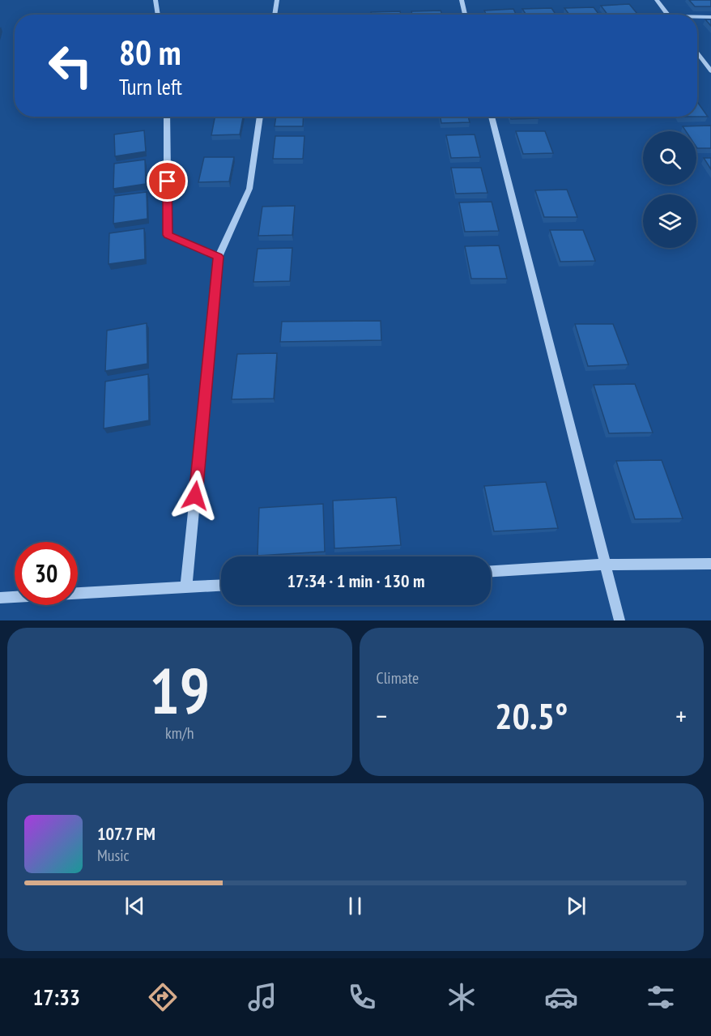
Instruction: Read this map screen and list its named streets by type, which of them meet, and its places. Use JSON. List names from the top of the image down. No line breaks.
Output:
{"page":{"turn":["80 m","Turn left"],"limit":"30","trip":"17:34 · 1 min · 130 m","tile":[["19","km/h"],"Climate"],"heat":["−","20.5°","+"],"song":["107.7 FM","Music"],"tabs":"17:33"}}
